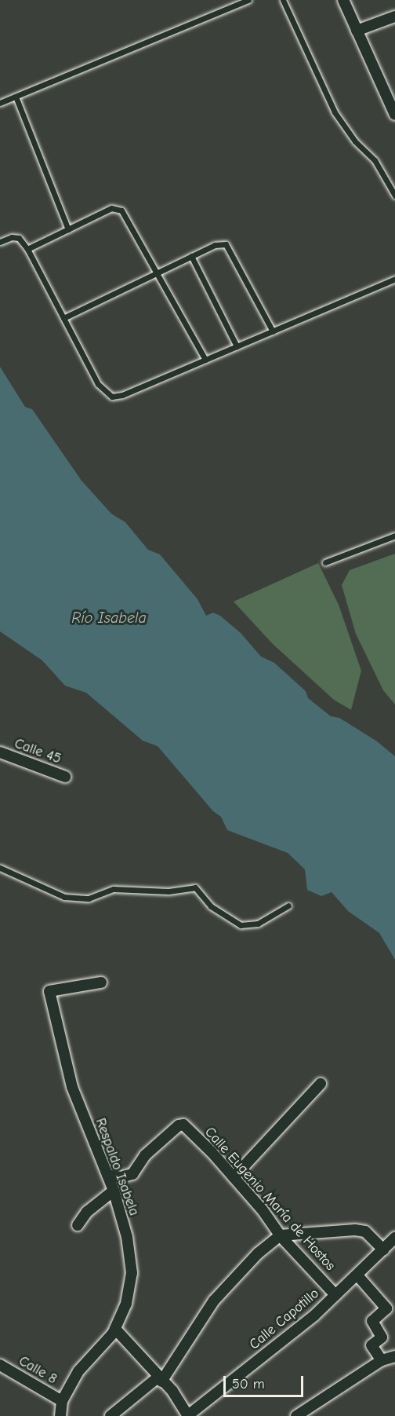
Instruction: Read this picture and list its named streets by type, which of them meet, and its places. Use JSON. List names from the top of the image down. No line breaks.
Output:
{"streets":{"street":["Calle 45","Respaldo Isabela","Calle Eugenio María de Hostos","Calle Capotillo","Calle 8"]},"crossings":[["Respaldo Isabela","Calle Eugenio María de Hostos"],["Respaldo Isabela","Calle 8"],["Calle Eugenio María de Hostos","Calle Capotillo"]],"water":["Río Isabela"],"scale_bar":"50 m"}
